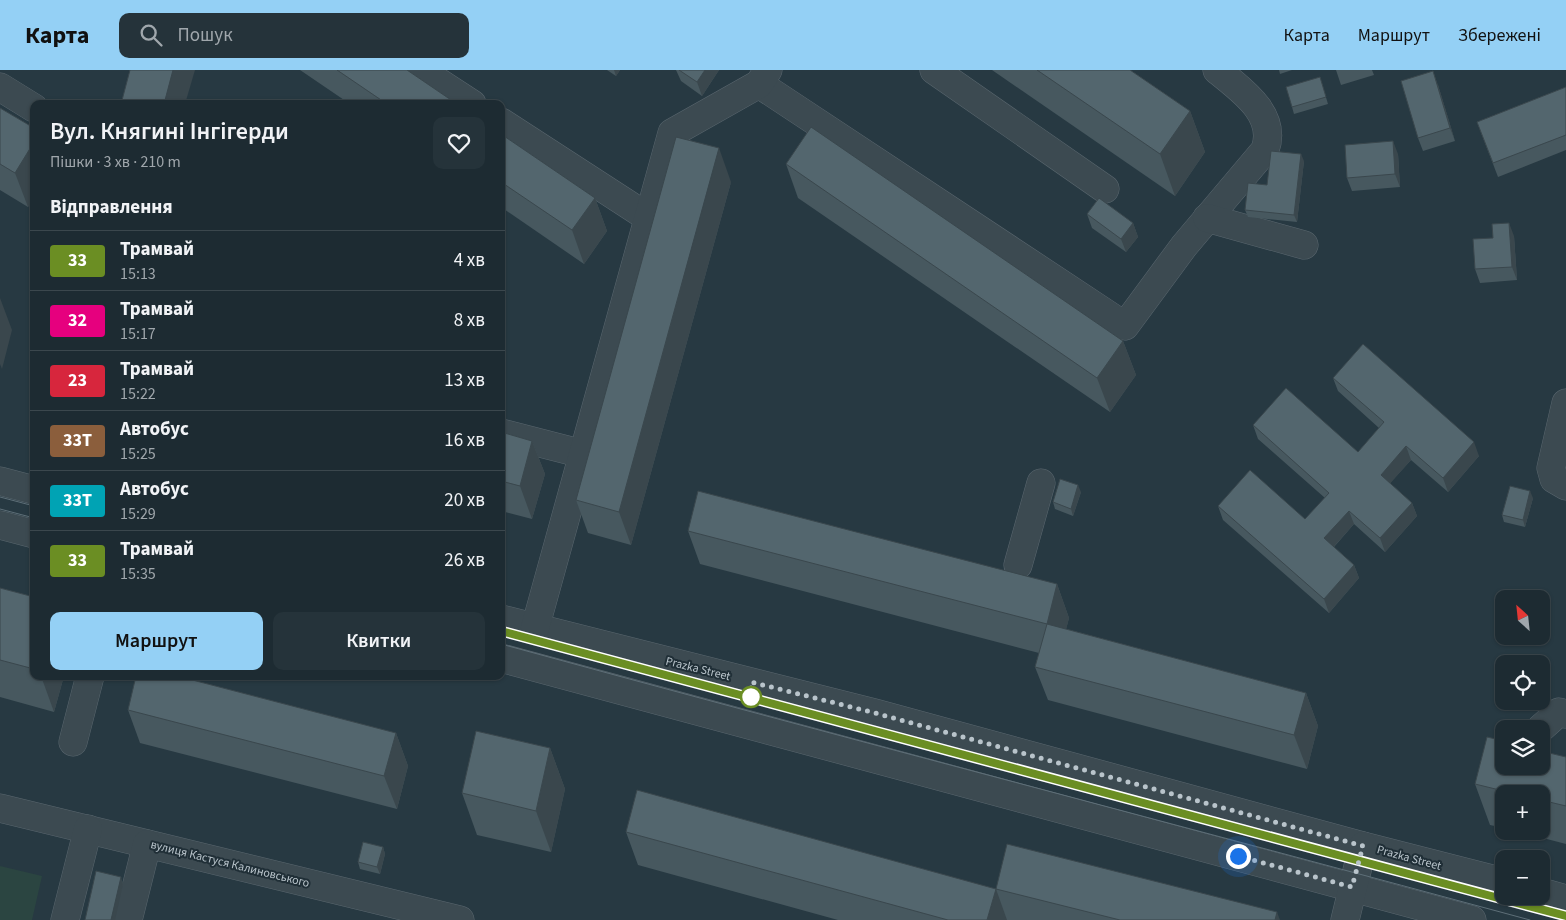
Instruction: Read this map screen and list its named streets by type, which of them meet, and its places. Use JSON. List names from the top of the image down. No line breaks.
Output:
{"streets":{"street":["Prazka Street","вулиця Кастуся Калиновського"]},"lines":["tram line 33"],"north":"top left","page":{"header":"Карта","search":"Пошук","nav":["Карта","Маршрут","Збережені"],"heading":[["Вул. Княгині Інгігерди","Пішки · 3 хв · 210 m"],"Відправлення"],"list":[{"mark":"33","name":"Трамвай","note":"15:13","value":"4 хв"},{"mark":"32","name":"Трамвай","note":"15:17","value":"8 хв"},{"mark":"23","name":"Трамвай","note":"15:22","value":"13 хв"},{"mark":"33Т","name":"Автобус","note":"15:25","value":"16 хв"},{"mark":"33T","name":"Автобус","note":"15:29","value":"20 хв"},{"mark":"33","name":"Трамвай","note":"15:35","value":"26 хв"}],"map_buttons":["+","−"],"buttons":["Маршрут","Квитки"]}}
